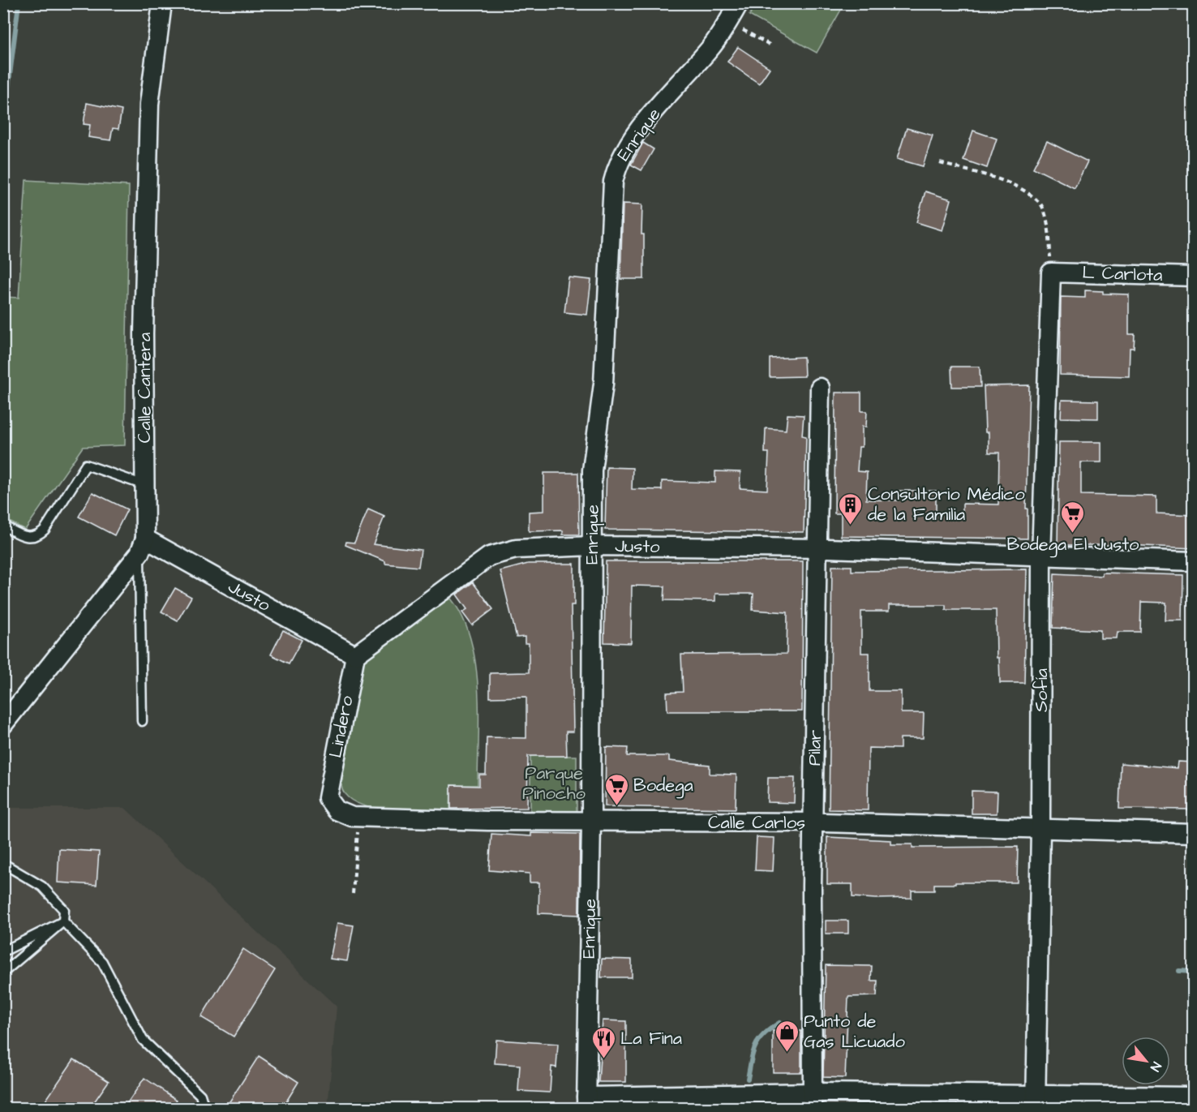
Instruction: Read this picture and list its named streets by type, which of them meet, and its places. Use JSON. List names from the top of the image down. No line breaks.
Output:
{"streets":{"street":["Enrique","L Carlota","Calle Cantera","Justo","Sofía","Lindero","Pilar","Calle Carlos"]},"crossings":[["Enrique","Justo"],["Enrique","Calle Carlos"],["L Carlota","Sofía"],["Calle Cantera","Justo"],["Justo","Sofía"],["Justo","Lindero"],["Justo","Pilar"],["Sofía","Calle Carlos"],["Lindero","Calle Carlos"],["Pilar","Calle Carlos"]],"parks":["Parque Pinocho"],"places":{"building":["Consultorio Médico de la Familia"],"supermarket":["Bodega El Justo","Bodega"],"shop":["Punto de Gas Licuado"],"restaurant":["La Fina"]},"north":"bottom right"}
